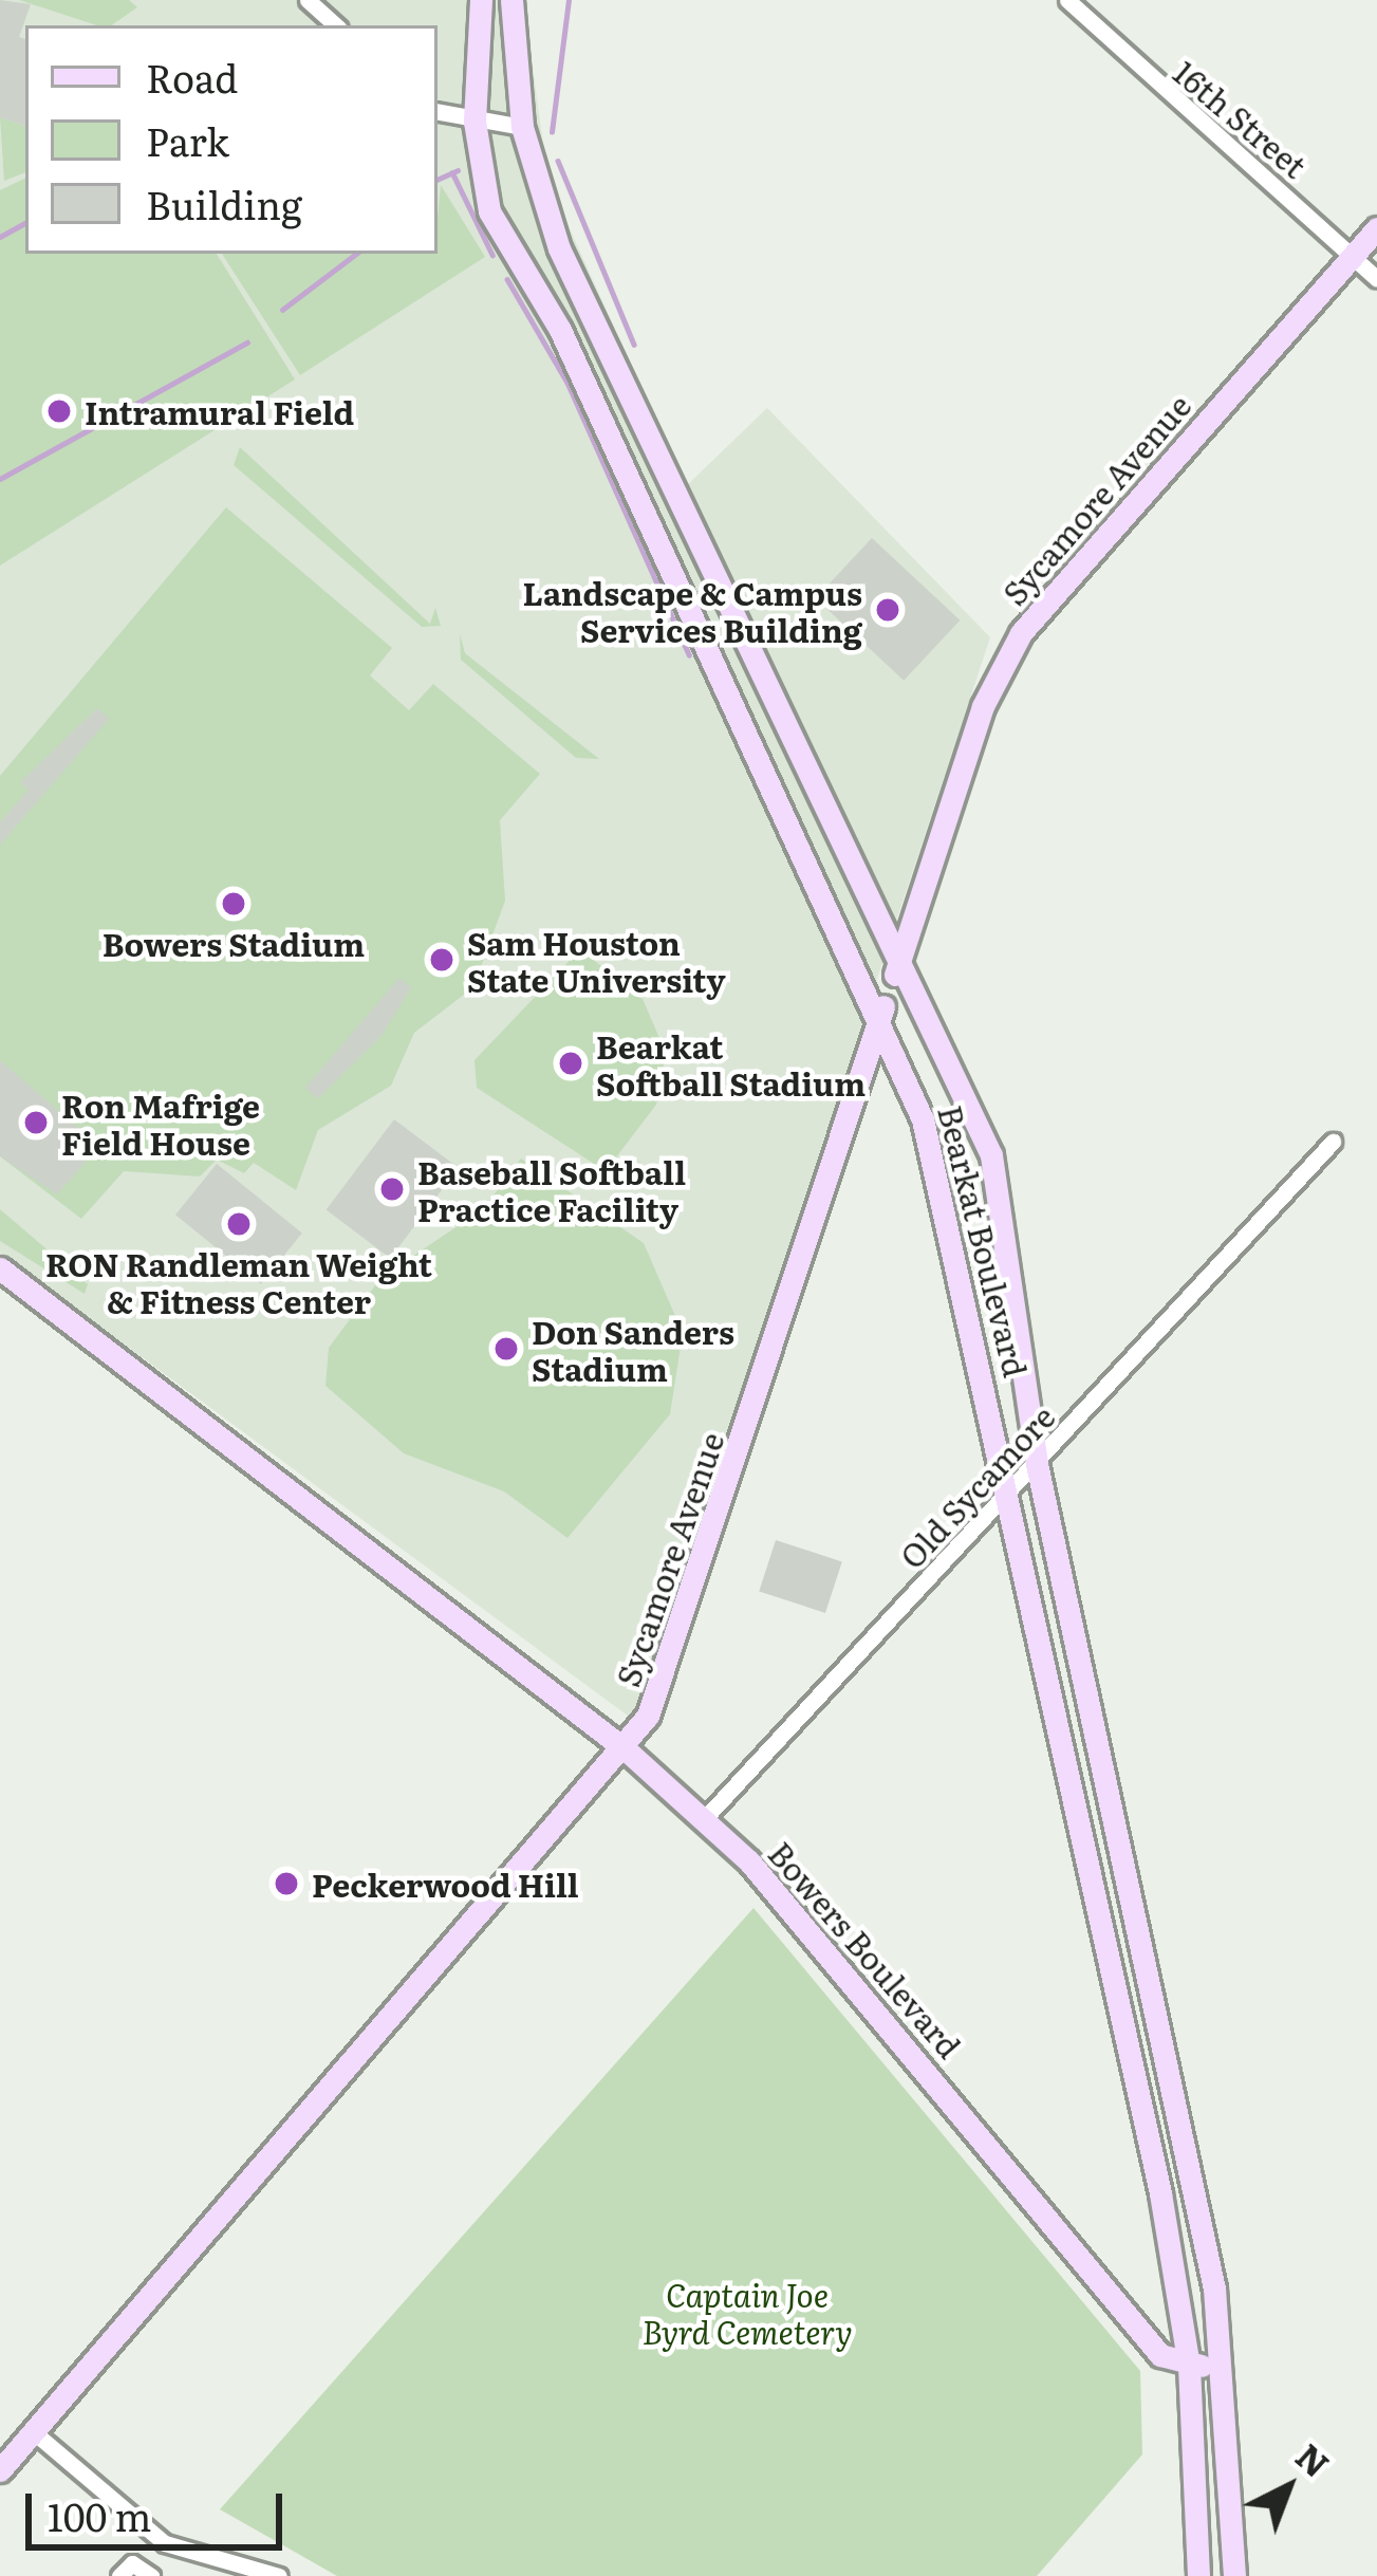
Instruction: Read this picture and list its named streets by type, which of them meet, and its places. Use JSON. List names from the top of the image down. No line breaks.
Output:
{"streets":{"street":["16th Street","Sycamore Avenue","Bearkat Boulevard","Old Sycamore","Bowers Boulevard"]},"crossings":[["16th Street","Sycamore Avenue"],["Sycamore Avenue","Bearkat Boulevard"],["Sycamore Avenue","Bowers Boulevard"],["Bearkat Boulevard","Old Sycamore"],["Bearkat Boulevard","Bowers Boulevard"],["Old Sycamore","Bowers Boulevard"]],"parks":["Captain Joe Byrd Cemetery"],"places":["Intramural Field","Landscape & Campus Services Building","Bowers Stadium","Sam Houston State University","Bearkat Softball Stadium","Ron Mafrige Field House","Baseball Softball Practice Facility","RON Randleman Weight & Fitness Center","Don Sanders Stadium","Peckerwood Hill"],"legend":["Road","Park","Building"],"scale_bar":"100 m","north":"top right"}
